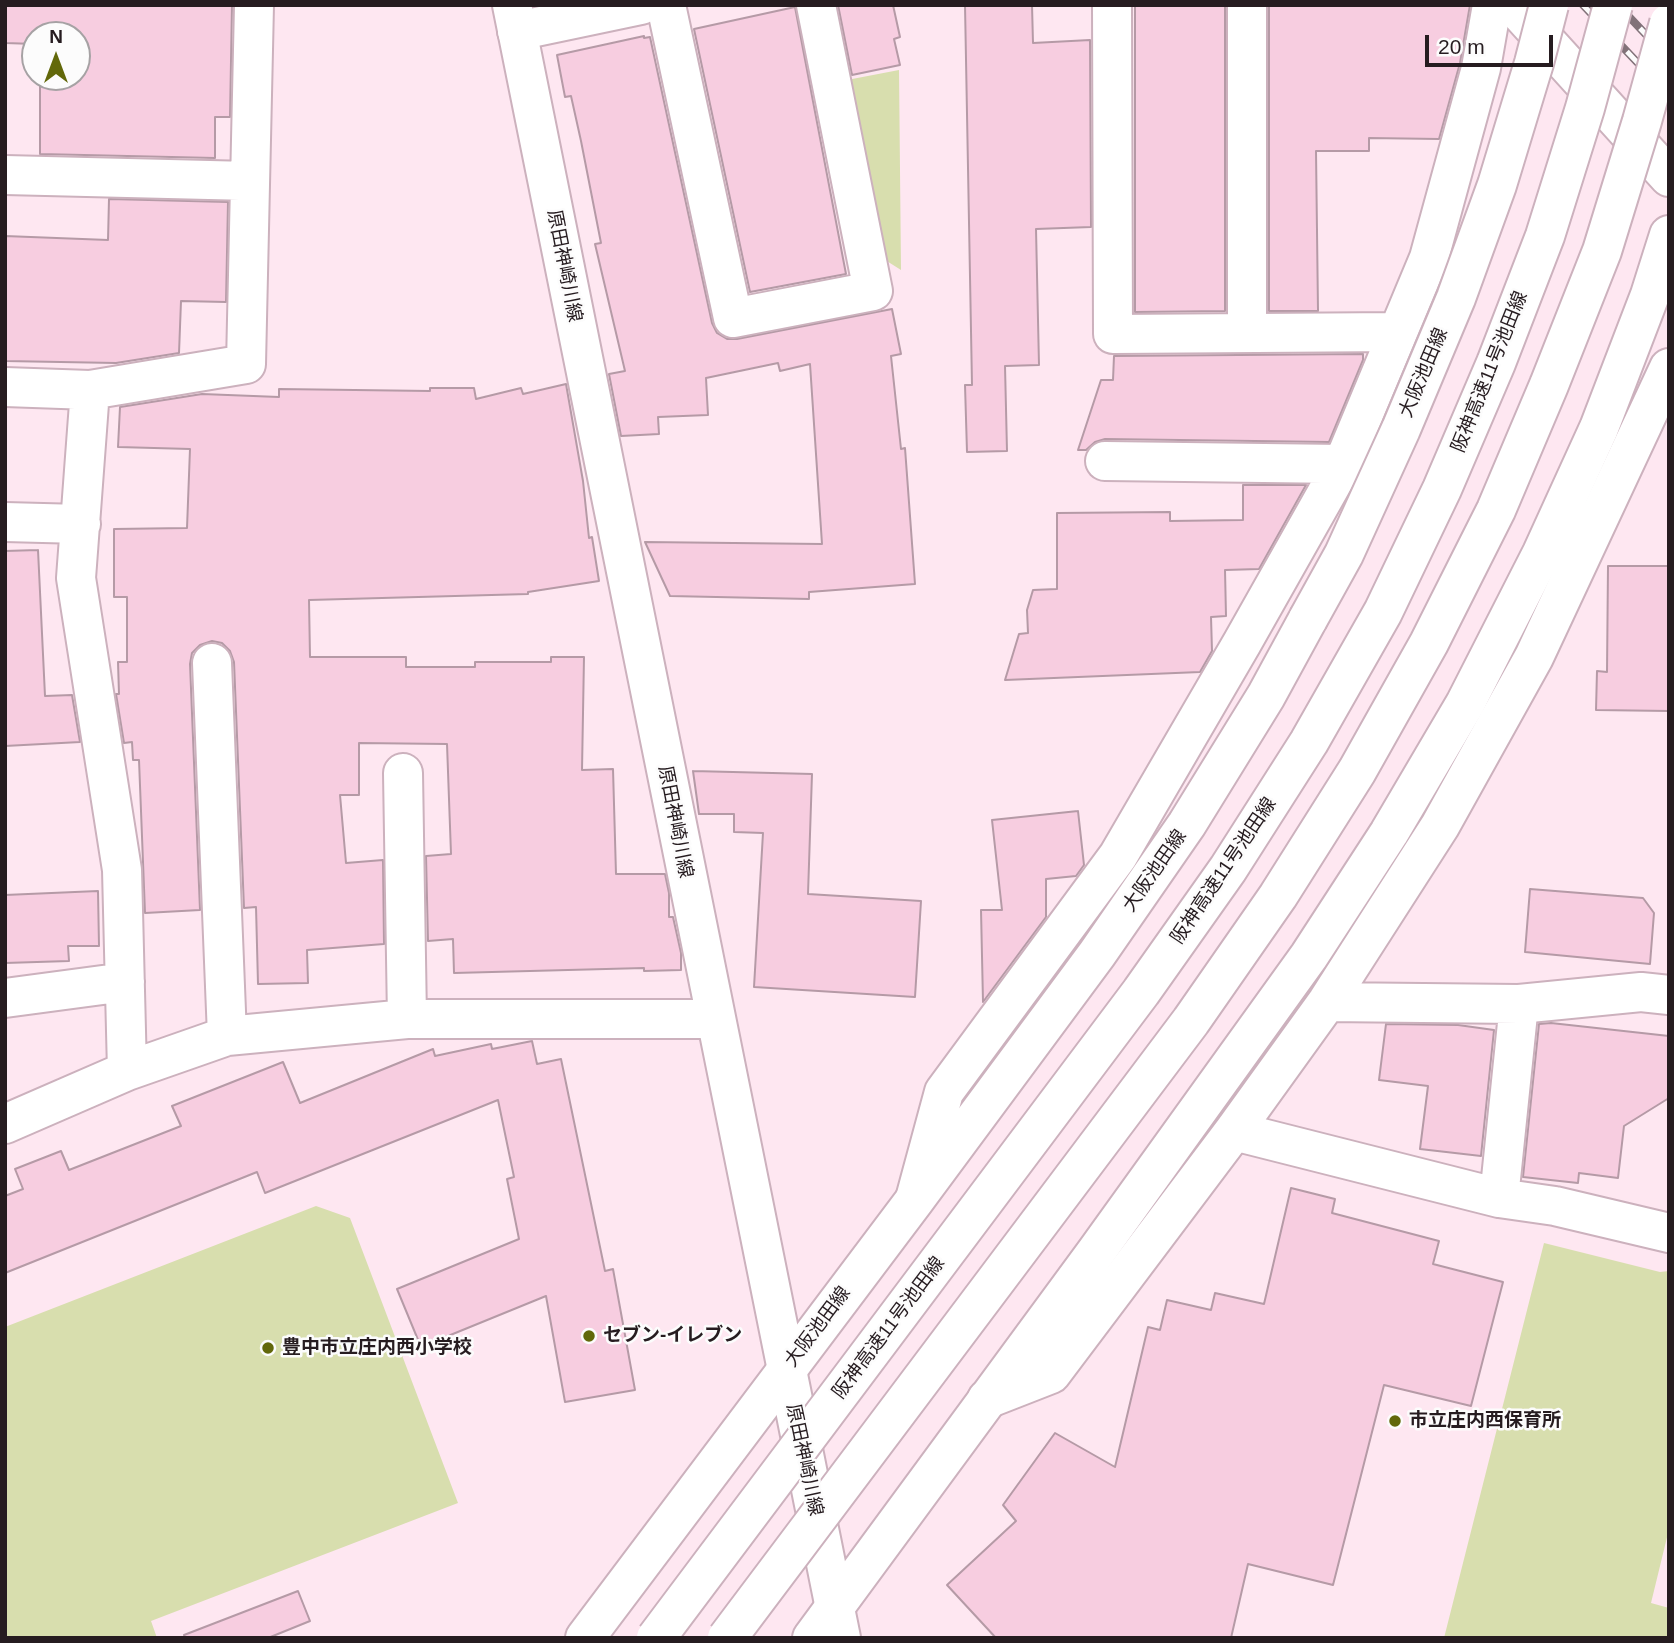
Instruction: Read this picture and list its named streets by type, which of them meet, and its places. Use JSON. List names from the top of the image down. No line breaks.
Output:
{"streets":{"main road":["原田神崎川線","阪神高速11号池田線","大阪池田線"]},"crossings":[["原田神崎川線","大阪池田線"]],"places":["セブン-イレブン","豊中市立庄内西小学校","市立庄内西保育所"],"scale_bar":"20 m","north":"top"}
